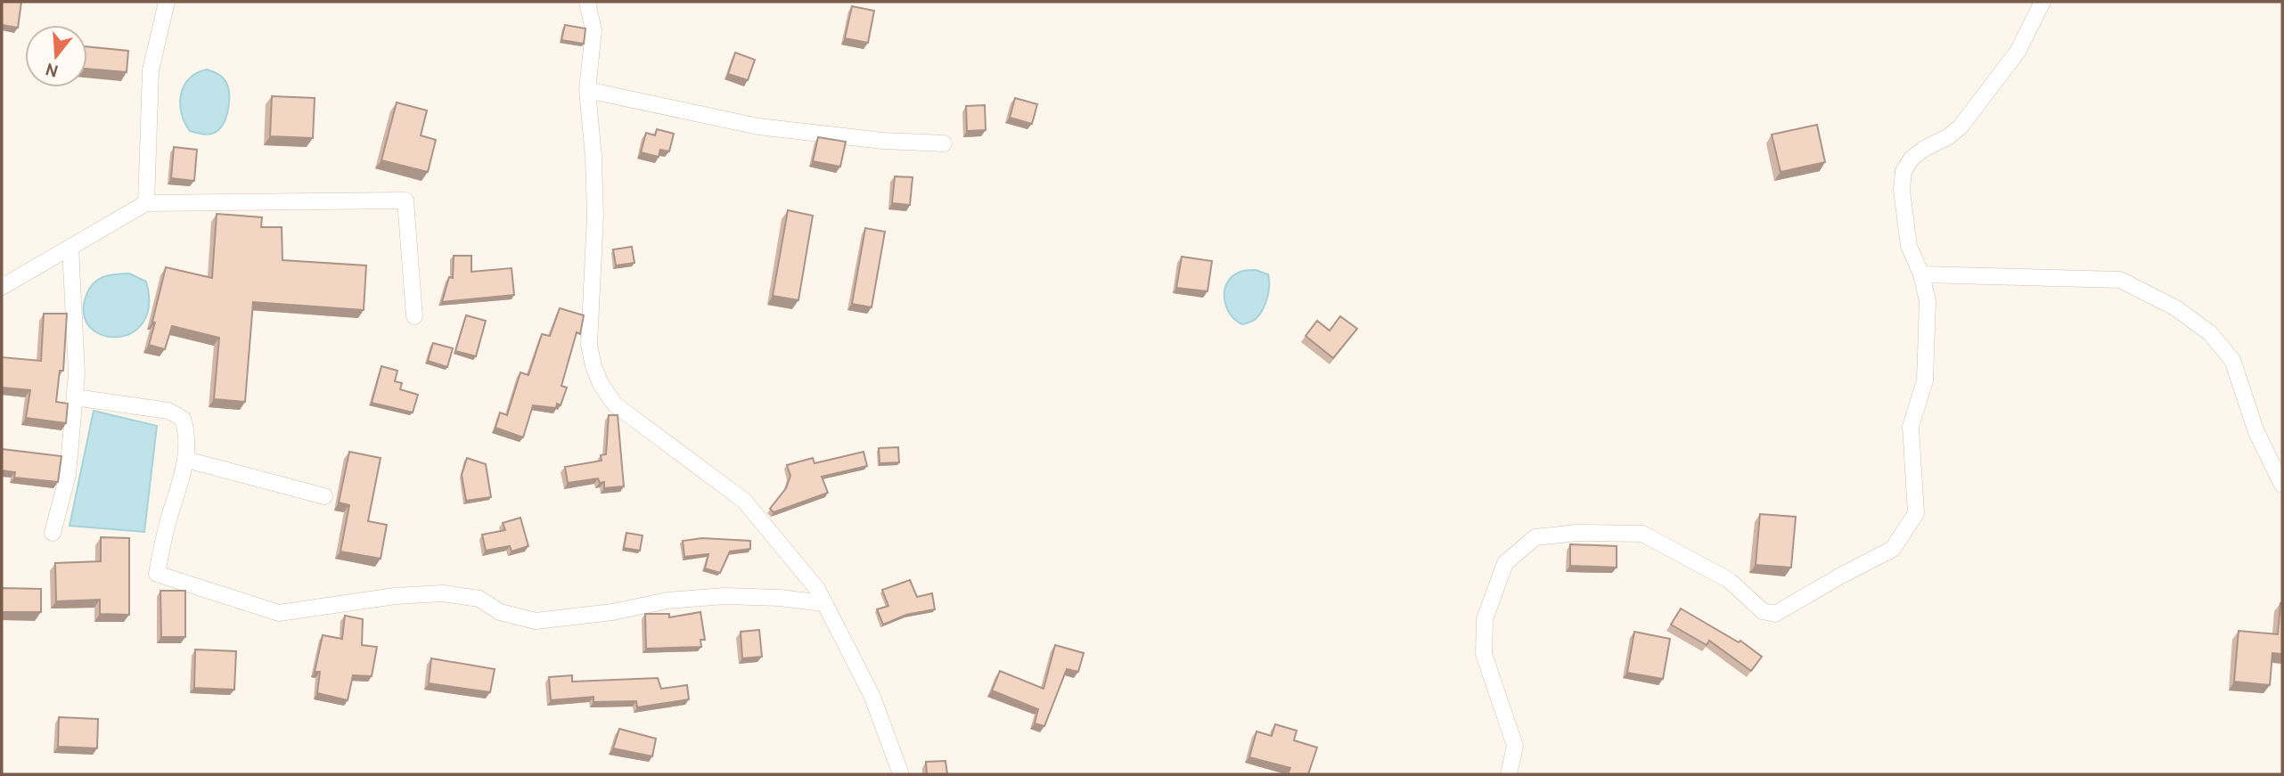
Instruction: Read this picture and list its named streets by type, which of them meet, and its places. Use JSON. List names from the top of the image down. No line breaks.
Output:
{"north":"bottom"}
